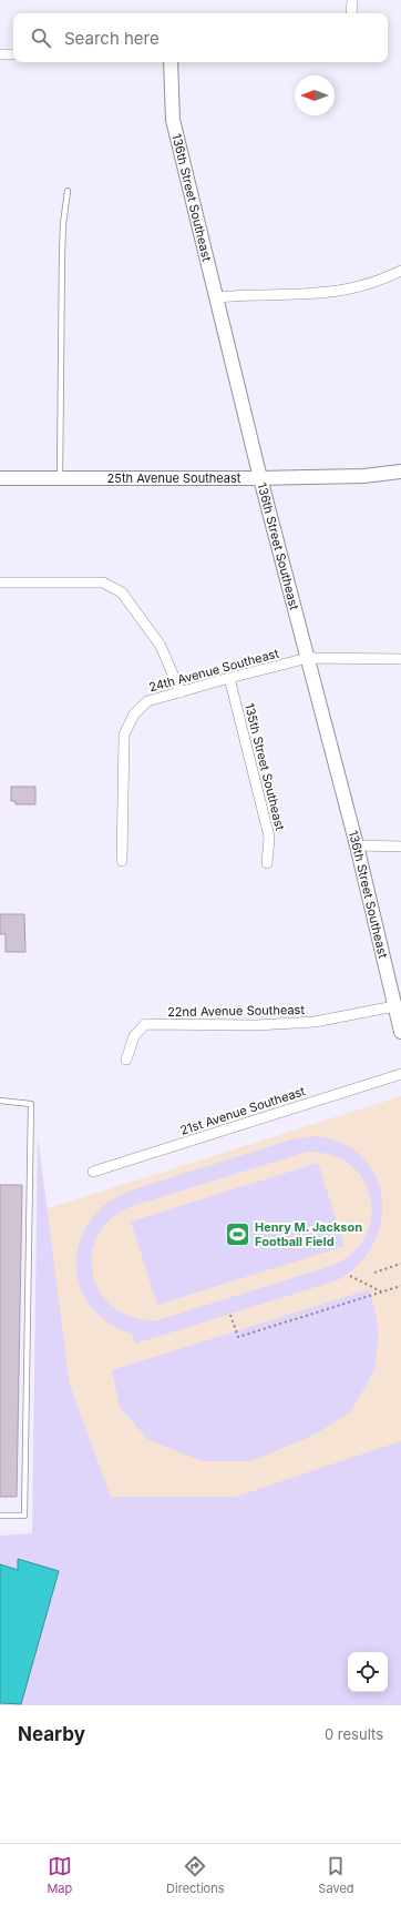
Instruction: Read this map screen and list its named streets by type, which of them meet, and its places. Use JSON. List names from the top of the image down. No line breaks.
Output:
{"streets":{"street":["136th Street Southeast","25th Avenue Southeast","24th Avenue Southeast","135th Street Southeast","22nd Avenue Southeast","21st Avenue Southeast"]},"crossings":[["136th Street Southeast","25th Avenue Southeast"],["136th Street Southeast","24th Avenue Southeast"],["136th Street Southeast","22nd Avenue Southeast"],["24th Avenue Southeast","135th Street Southeast"]],"places":{"sports":["Henry M. Jackson Football Field"]},"north":"left","page":{"search":"Search here","heading":["Nearby","0 results"],"nav":["Map","Directions","Saved"]}}
